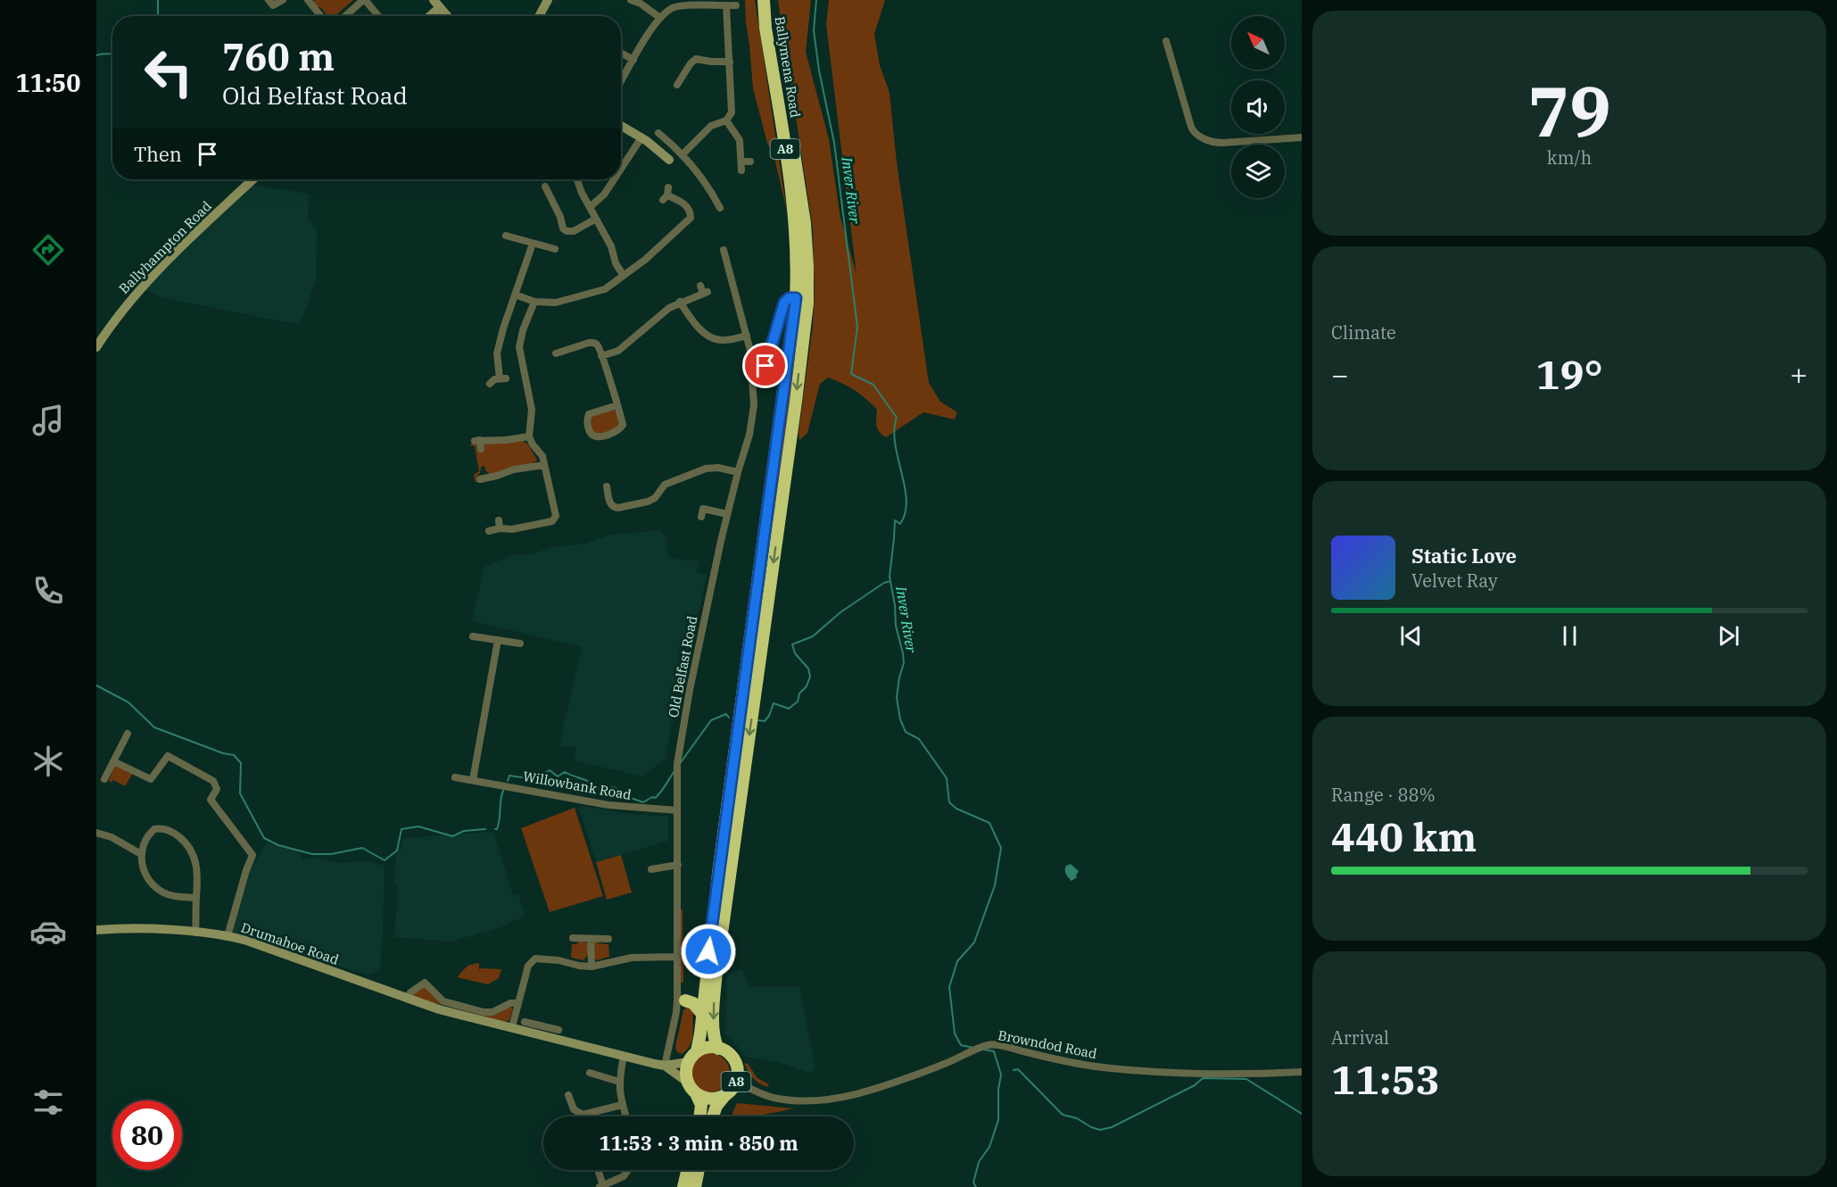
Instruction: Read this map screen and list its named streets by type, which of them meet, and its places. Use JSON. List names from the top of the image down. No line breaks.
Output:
{"streets":{"highway":["Ballymena Road","A8"],"main road":["Ballyhampton Road","Drumahoe Road"],"street":["Old Belfast Road","Willowbank Road","Browndod Road"]},"crossings":[["Ballymena Road","A8"],["A8","Drumahoe Road"],["A8","Browndod Road"],["Old Belfast Road","Willowbank Road"],["Old Belfast Road","Drumahoe Road"],["Drumahoe Road","Browndod Road"]],"water":["Inver River"],"north":"top left","page":{"tabs":"11:50","tile":[["79","km/h"],"Climate",["Range · 88%","440 km"],["Arrival","11:53"]],"turn":["760 m","Old Belfast Road"],"then":"Then","heat":["−","19°","+"],"song":["Static Love","Velvet Ray"],"limit":"80","trip":"11:53 · 3 min · 850 m"}}
